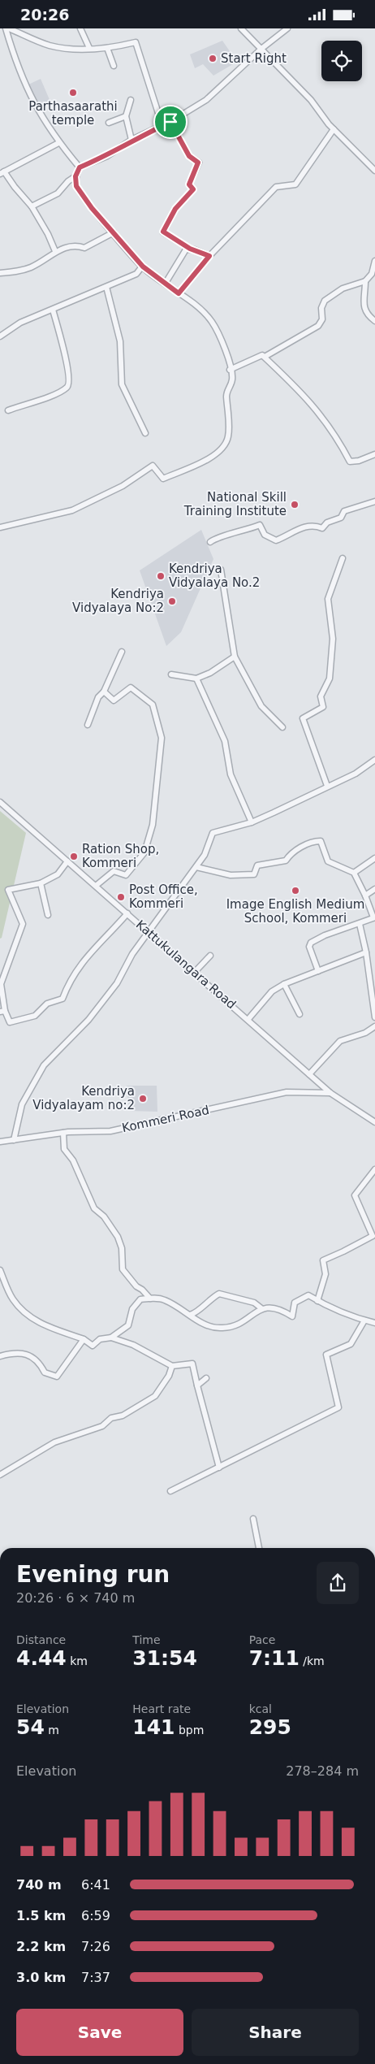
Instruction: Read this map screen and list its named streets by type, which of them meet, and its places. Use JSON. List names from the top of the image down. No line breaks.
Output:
{"streets":{"street":["Kattukulangara Road","Kommeri Road"]},"crossings":[["Kattukulangara Road","Kommeri Road"]],"places":["Start Right","Parthasaarathi temple","National Skill Training Institute","Kendriya Vidyalaya No.2","Kendriya Vidyalaya No:2","Ration Shop, Kommeri","Image English Medium School, Kommeri","Post Office, Kommeri","Kendriya Vidyalayam no:2"],"page":{"status":"20:26","heading":["Evening run","20:26 · 6 × 740 m"],"stats":[["Distance","4.44 km"],["Time","31:54"],["Pace","7:11 /km"],["Elevation","54 m"],["Heart rate","141 bpm"],["kcal","295"]],"chart":["Elevation","278–284 m"],"list":[{"name":"740 m","note":"6:41"},{"name":"1.5 km","note":"6:59"},{"name":"2.2 km","note":"7:26"},{"name":"3.0 km","note":"7:37"}],"buttons":["Save","Share"]}}
